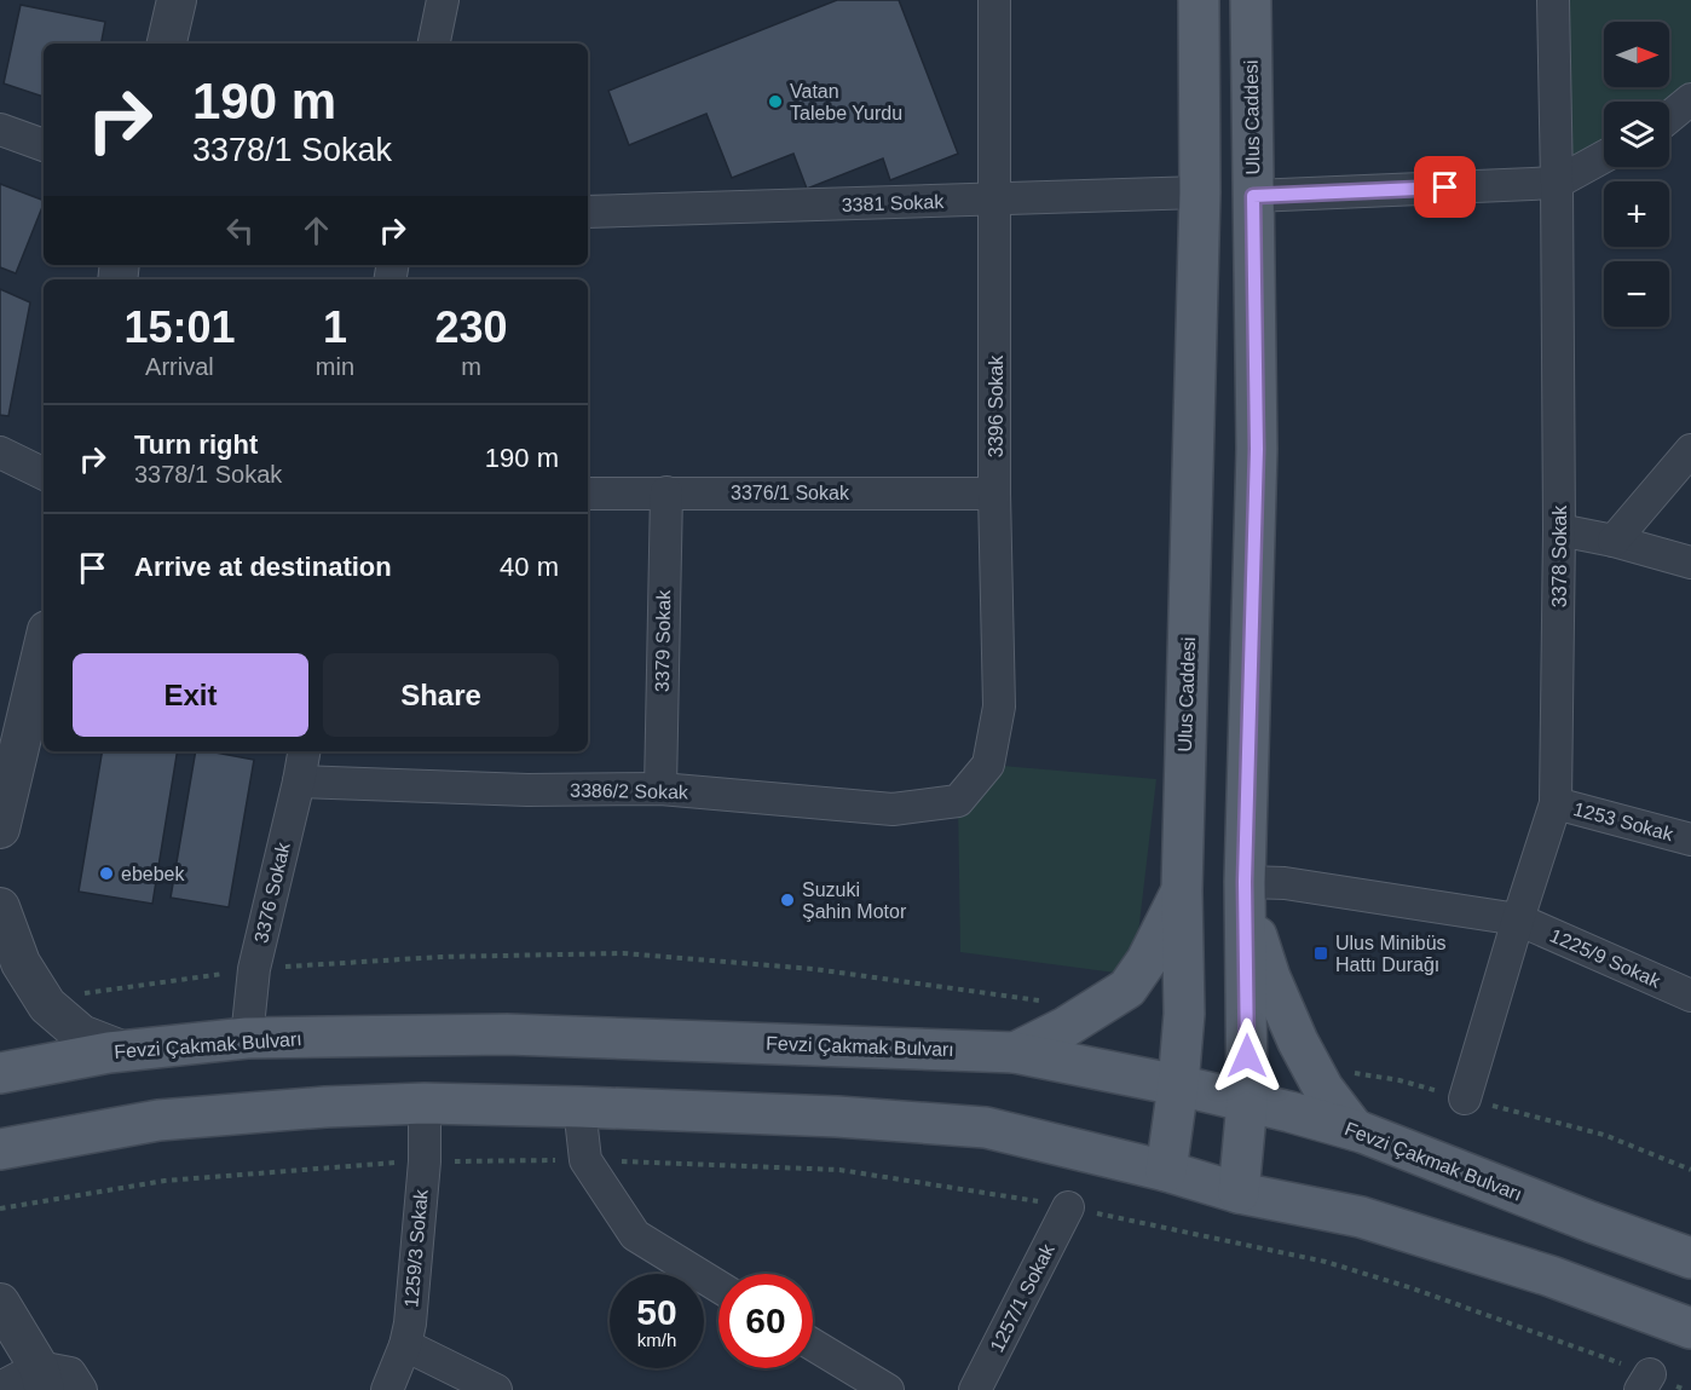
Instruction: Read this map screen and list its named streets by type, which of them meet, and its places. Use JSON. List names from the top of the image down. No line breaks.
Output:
{"streets":{"main road":["Ulus Caddesi","Fevzi Çakmak Bulvarı"],"street":["3381 Sokak","3396 Sokak","3376/1 Sokak","3378 Sokak","3379 Sokak","3386/2 Sokak","1253 Sokak","3376 Sokak","1225/9 Sokak","1259/3 Sokak","1257/1 Sokak"]},"crossings":[["Ulus Caddesi","3381 Sokak"],["Ulus Caddesi","1225/9 Sokak"],["Ulus Caddesi","Fevzi Çakmak Bulvarı"],["3381 Sokak","3396 Sokak"],["3396 Sokak","3376/1 Sokak"],["3396 Sokak","3386/2 Sokak"],["3376/1 Sokak","3379 Sokak"],["3378 Sokak","1253 Sokak"],["3378 Sokak","1225/9 Sokak"],["3379 Sokak","3386/2 Sokak"],["3386/2 Sokak","3376 Sokak"],["3376 Sokak","Fevzi Çakmak Bulvarı"]],"places":{"other":["Vatan Talebe Yurdu","ebebek","Suzuki Şahin Motor"],"transit":["Ulus Minibüs Hattı Durağı"]},"north":"right","page":{"map_buttons":["+","−"],"turn":["190 m","3378/1 Sokak"],"eta":["15:01","Arrival","1","min","230","m"],"list":[{"name":"Turn right","note":"3378/1 Sokak","value":"190 m"},{"name":"Arrive at destination","value":"40 m"}],"buttons":["Exit","Share"],"speed":"50 km/h","limit":"60"}}
